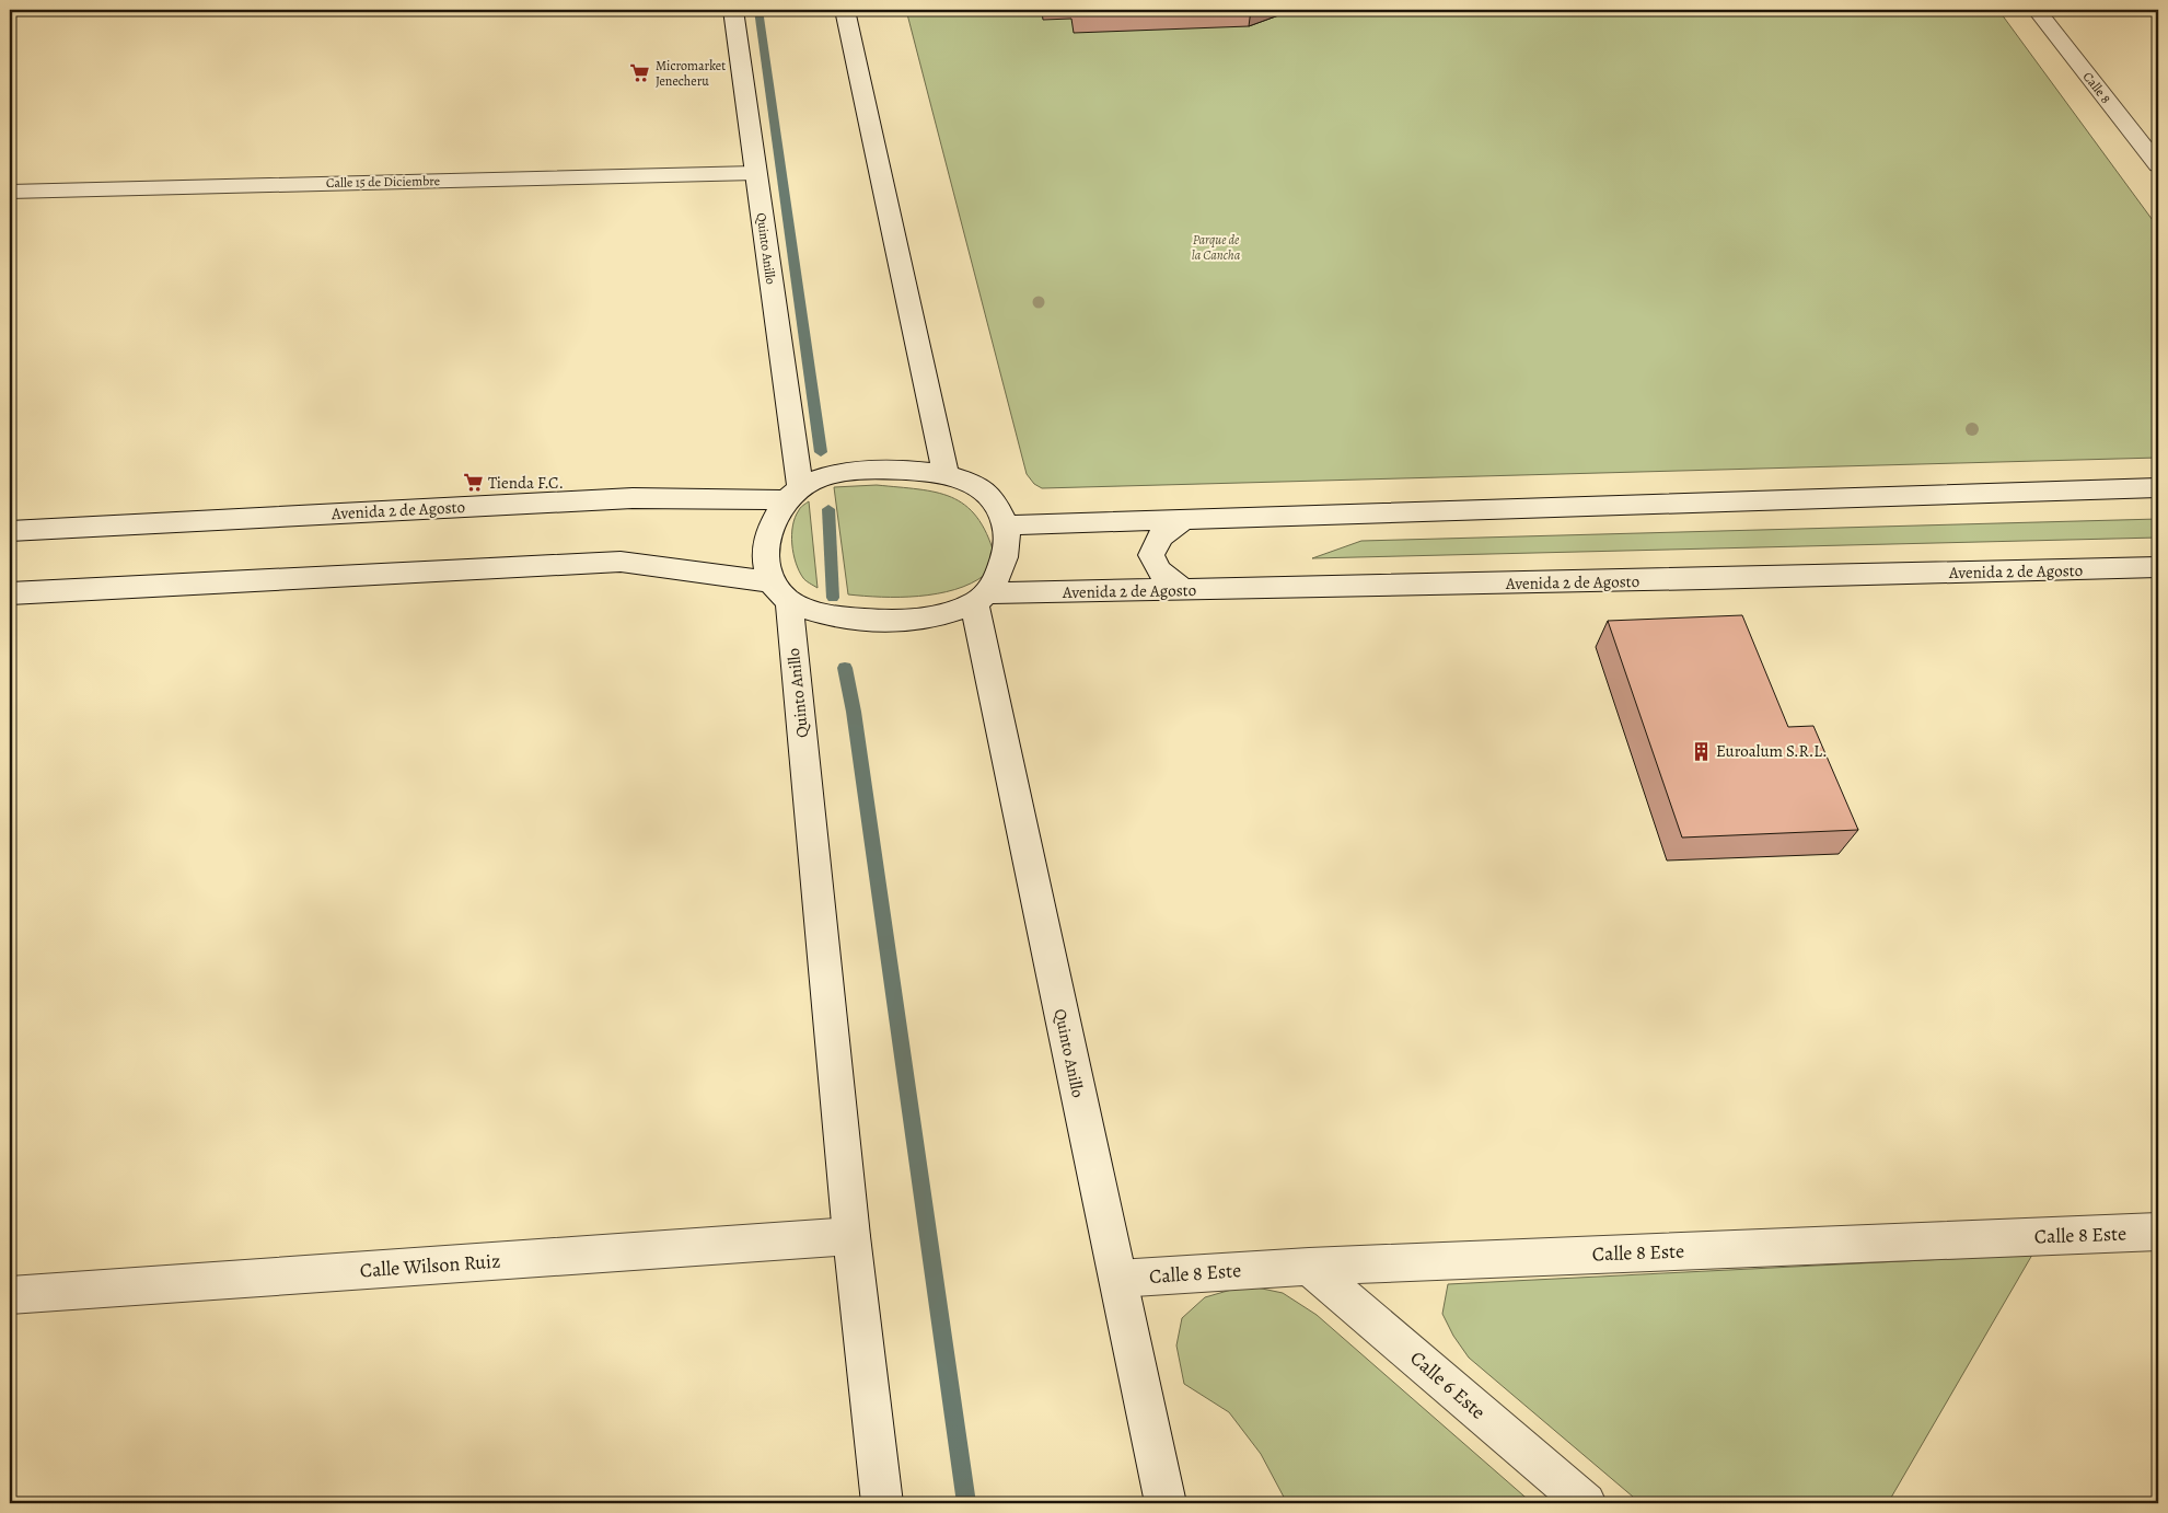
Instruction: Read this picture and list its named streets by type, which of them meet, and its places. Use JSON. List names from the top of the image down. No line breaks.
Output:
{"streets":{"street":["Calle 8","Calle 15 de Diciembre","Quinto Anillo","Avenida 2 de Agosto","Calle 8 Este","Calle Wilson Ruiz","Calle 6 Este"]},"crossings":[["Calle 15 de Diciembre","Quinto Anillo"],["Quinto Anillo","Avenida 2 de Agosto"],["Quinto Anillo","Calle 8 Este"],["Quinto Anillo","Calle Wilson Ruiz"],["Calle 8 Este","Calle 6 Este"]],"parks":["Parque de la Cancha"],"places":{"supermarket":["Micromarket Jenecheru","Tienda F.C."],"building":["Euroalum S.R.L."]}}
